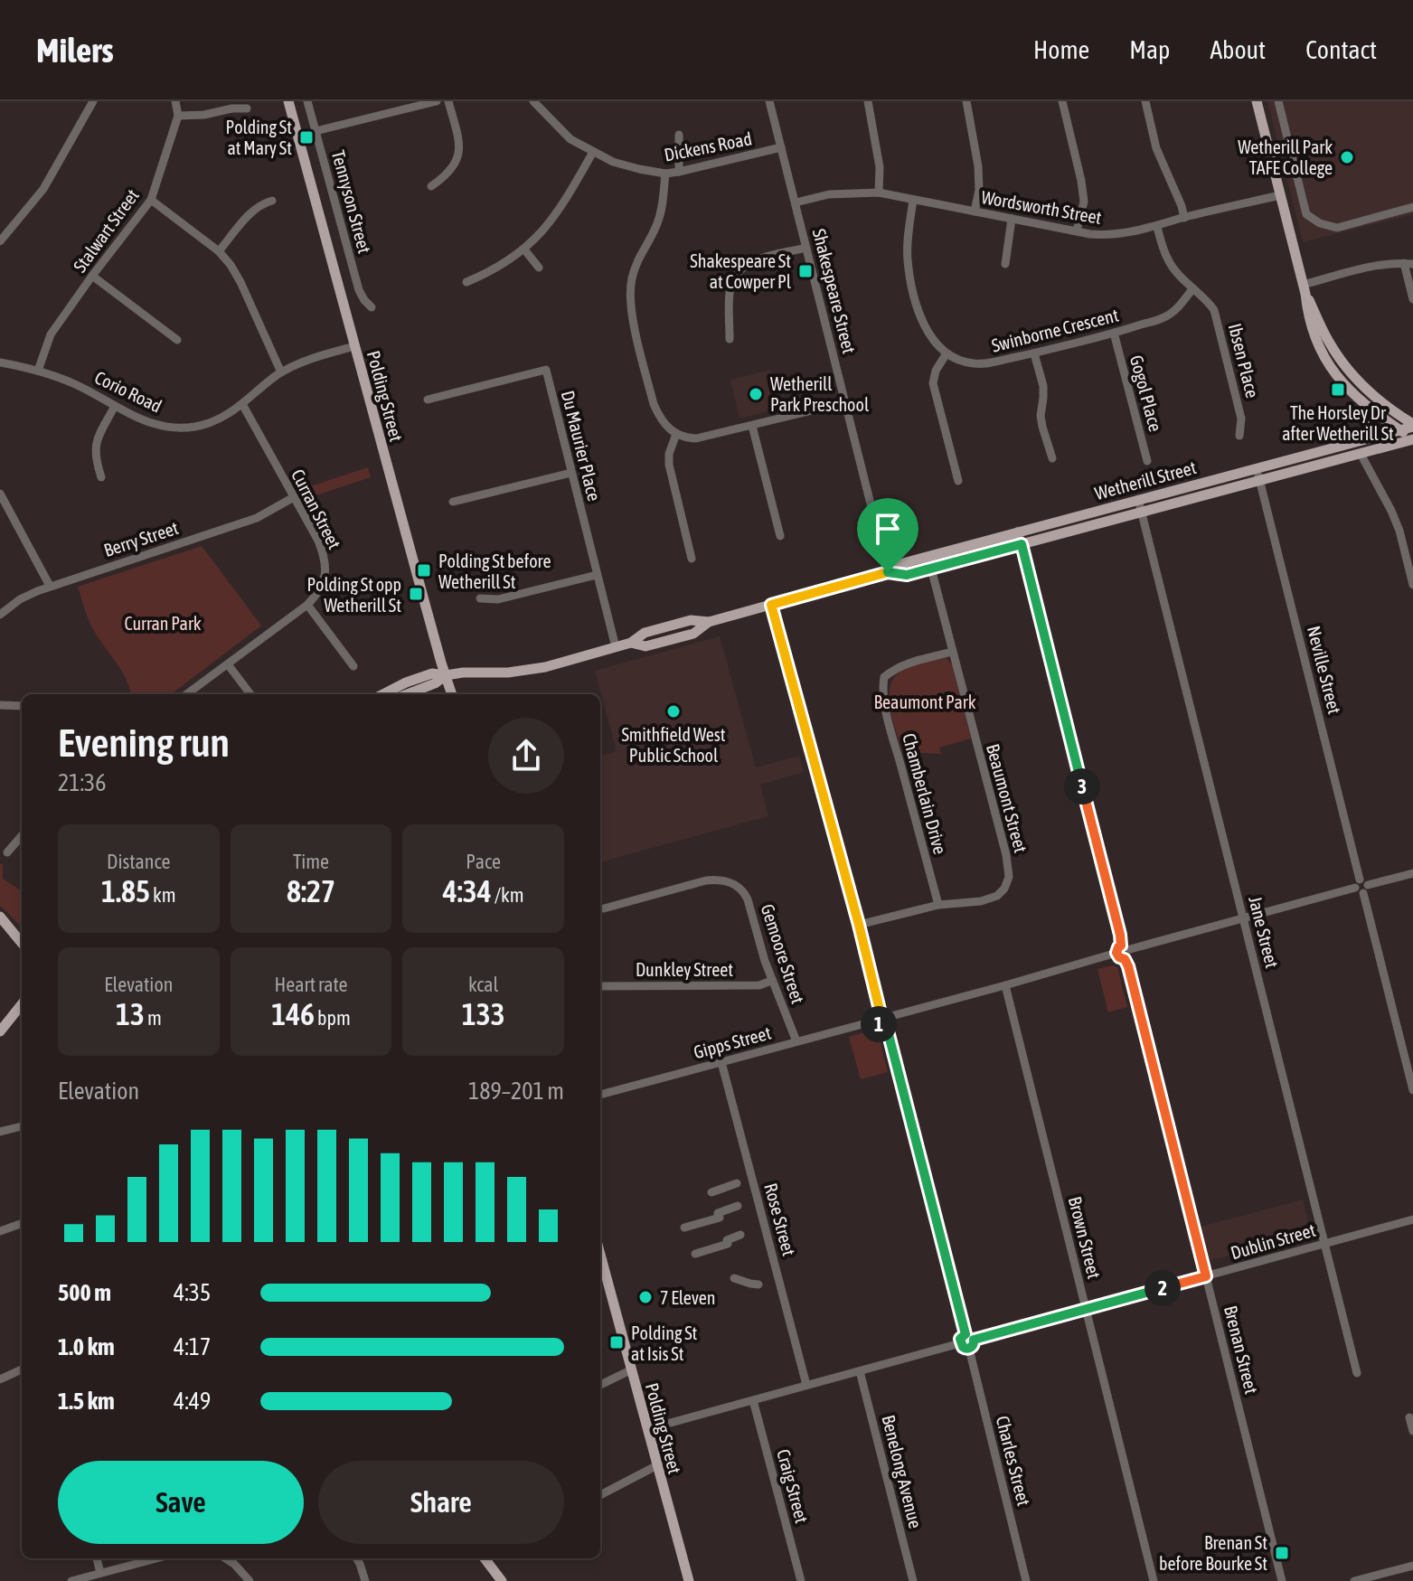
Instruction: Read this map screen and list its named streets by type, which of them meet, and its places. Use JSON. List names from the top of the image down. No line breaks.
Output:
{"streets":{"main road":["Polding Street","Wetherill Street"],"street":["Dickens Road","Tennyson Street","Wordsworth Street","Stalwart Street","Shakespeare Street","Swinborne Crescent","Ibsen Place","Corio Road","Gogol Place","Du Maurier Place","Curran Street","Berry Street","Neville Street","Chamberlain Drive","Beaumont Street","Jane Street","Gemoore Street","Dunkley Street","Gipps Street","Rose Street","Brown Street","Dublin Street","Brenan Street","Charles Street","Benelong Avenue","Craig Street"]},"crossings":[["Dickens Road","Shakespeare Street"],["Wordsworth Street","Shakespeare Street"],["Wordsworth Street","Ibsen Place"],["Stalwart Street","Corio Road"],["Shakespeare Street","Wetherill Street"],["Swinborne Crescent","Ibsen Place"],["Swinborne Crescent","Gogol Place"],["Corio Road","Polding Street"],["Corio Road","Curran Street"],["Polding Street","Wetherill Street"],["Polding Street","Dublin Street"],["Du Maurier Place","Wetherill Street"],["Wetherill Street","Neville Street"],["Wetherill Street","Beaumont Street"],["Wetherill Street","Jane Street"],["Curran Street","Berry Street"],["Chamberlain Drive","Beaumont Street"],["Jane Street","Dublin Street"],["Gemoore Street","Dunkley Street"],["Gemoore Street","Gipps Street"],["Gipps Street","Rose Street"],["Rose Street","Dublin Street"],["Brown Street","Dublin Street"],["Dublin Street","Brenan Street"],["Dublin Street","Charles Street"],["Dublin Street","Benelong Avenue"],["Dublin Street","Craig Street"]],"parks":["Curran Park","Beaumont Park"],"places":{"transit":["Polding St at Mary St","Shakespeare St at Cowper Pl","The Horsley Dr after Wetherill St","Polding St before Wetherill St","Polding St opp Wetherill St","Polding St at Isis St","Brenan St before Bourke St"],"other":["Wetherill Park TAFE College","Wetherill Park Preschool","Smithfield West Public School","7 Eleven"]},"page":{"header":"Milers","nav":["Home","Map","About","Contact"],"heading":["Evening run","21:36"],"pins":["3","1","2"],"stats":[["Distance","1.85 km"],["Time","8:27"],["Pace","4:34 /km"],["Elevation","13 m"],["Heart rate","146 bpm"],["kcal","133"]],"chart":["Elevation","189–201 m"],"list":[{"name":"500 m","note":"4:35"},{"name":"1.0 km","note":"4:17"},{"name":"1.5 km","note":"4:49"}],"buttons":["Save","Share"]}}
